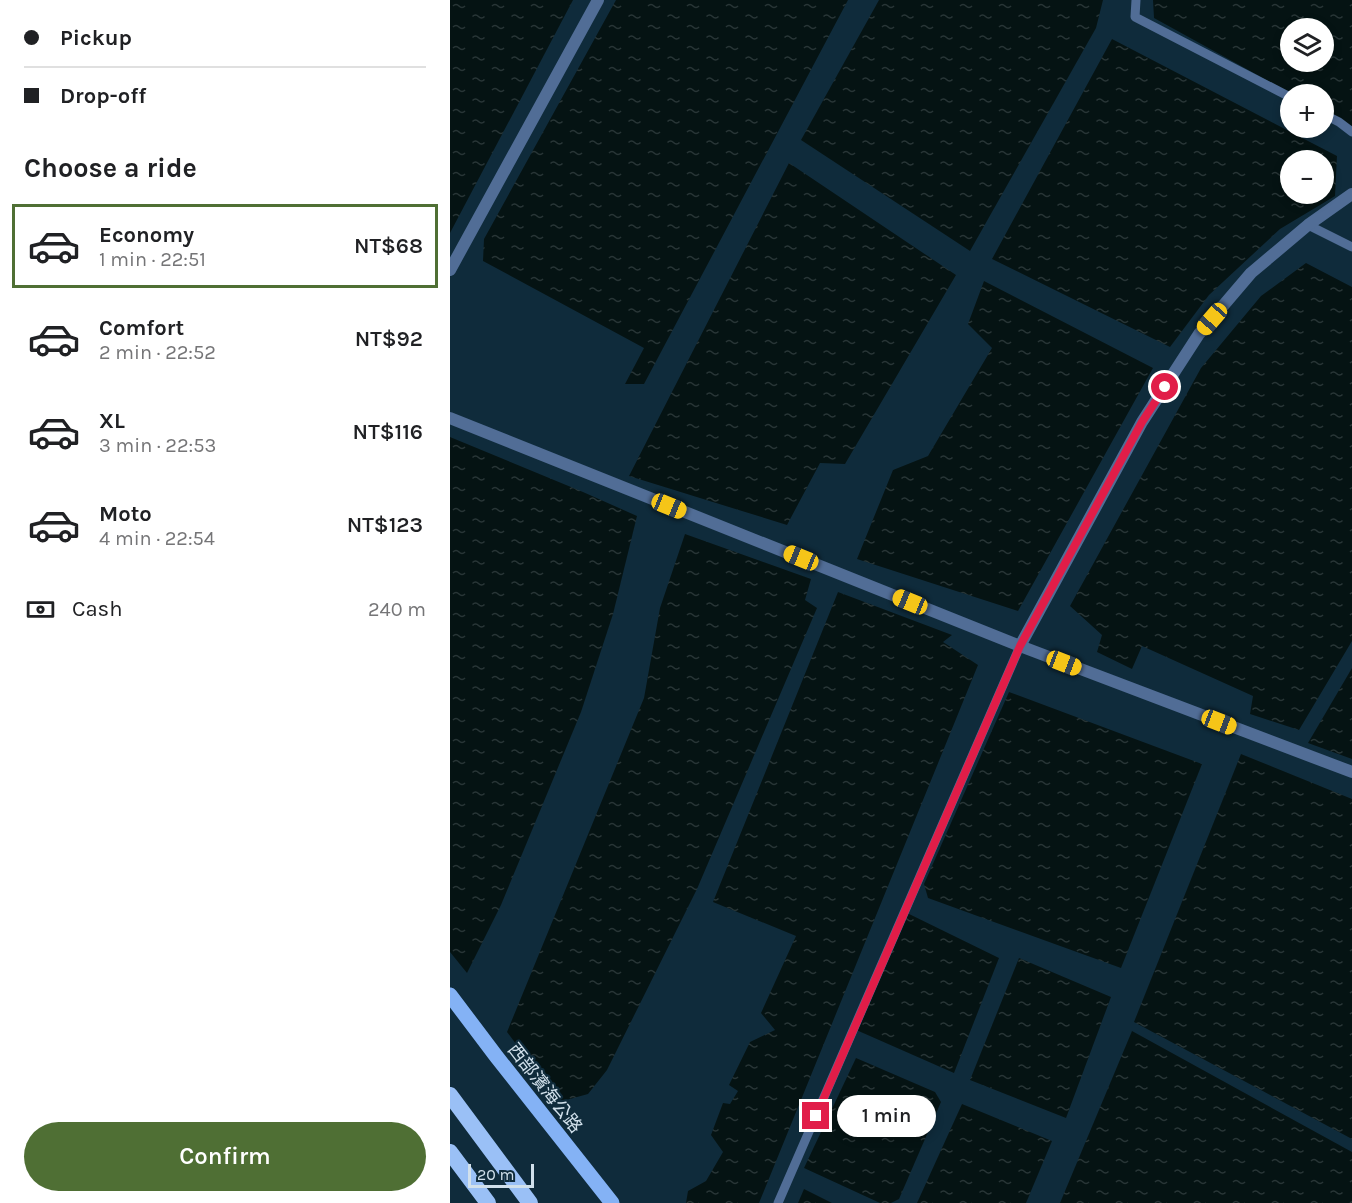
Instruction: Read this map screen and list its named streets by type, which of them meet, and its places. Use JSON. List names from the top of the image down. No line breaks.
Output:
{"streets":{"main road":["西部濱海公路"]},"scale_bar":"20 m","page":{"banner":["Pickup","Drop-off"],"map_buttons":["+","−"],"heading":"Choose a ride","list":[{"name":"Economy","note":"1 min · 22:51","value":"NT$68"},{"name":"Comfort","note":"2 min · 22:52","value":"NT$92"},{"name":"XL","note":"3 min · 22:53","value":"NT$116"},{"name":"Moto","note":"4 min · 22:54","value":"NT$123"}],"pay":["Cash","240 m"],"bubble":"1 min","buttons":"Confirm","scale":"20 m"}}
